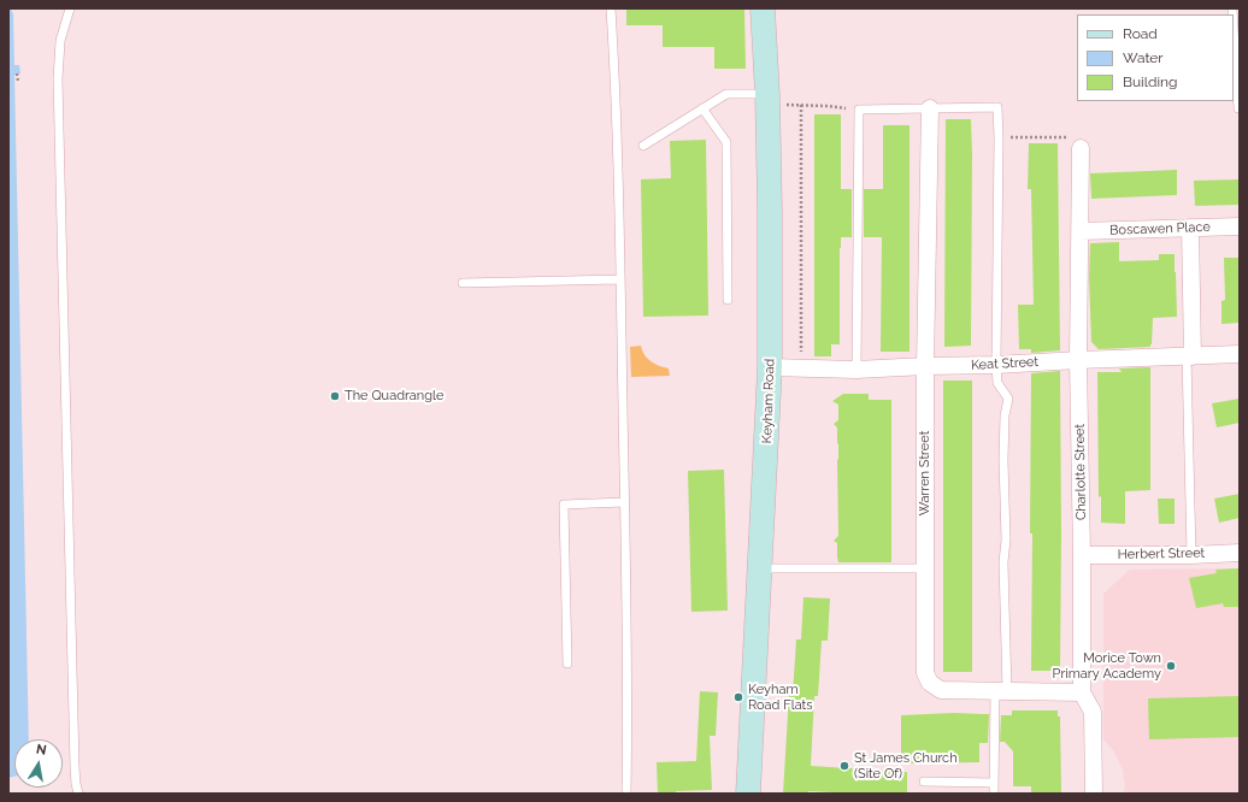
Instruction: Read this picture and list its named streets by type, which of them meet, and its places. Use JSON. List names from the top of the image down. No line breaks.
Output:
{"streets":{"main road":["Keyham Road"],"street":["Boscawen Place","Keat Street","Charlotte Street","Warren Street","Herbert Street"]},"crossings":[["Boscawen Place","Charlotte Street"],["Keat Street","Keyham Road"],["Keat Street","Charlotte Street"],["Keat Street","Warren Street"],["Charlotte Street","Warren Street"],["Charlotte Street","Herbert Street"]],"places":["The Quadrangle","Morice Town Primary Academy","Keyham Road Flats","St James Church (Site Of)"],"legend":["Road","Water","Building"],"north":"top"}
